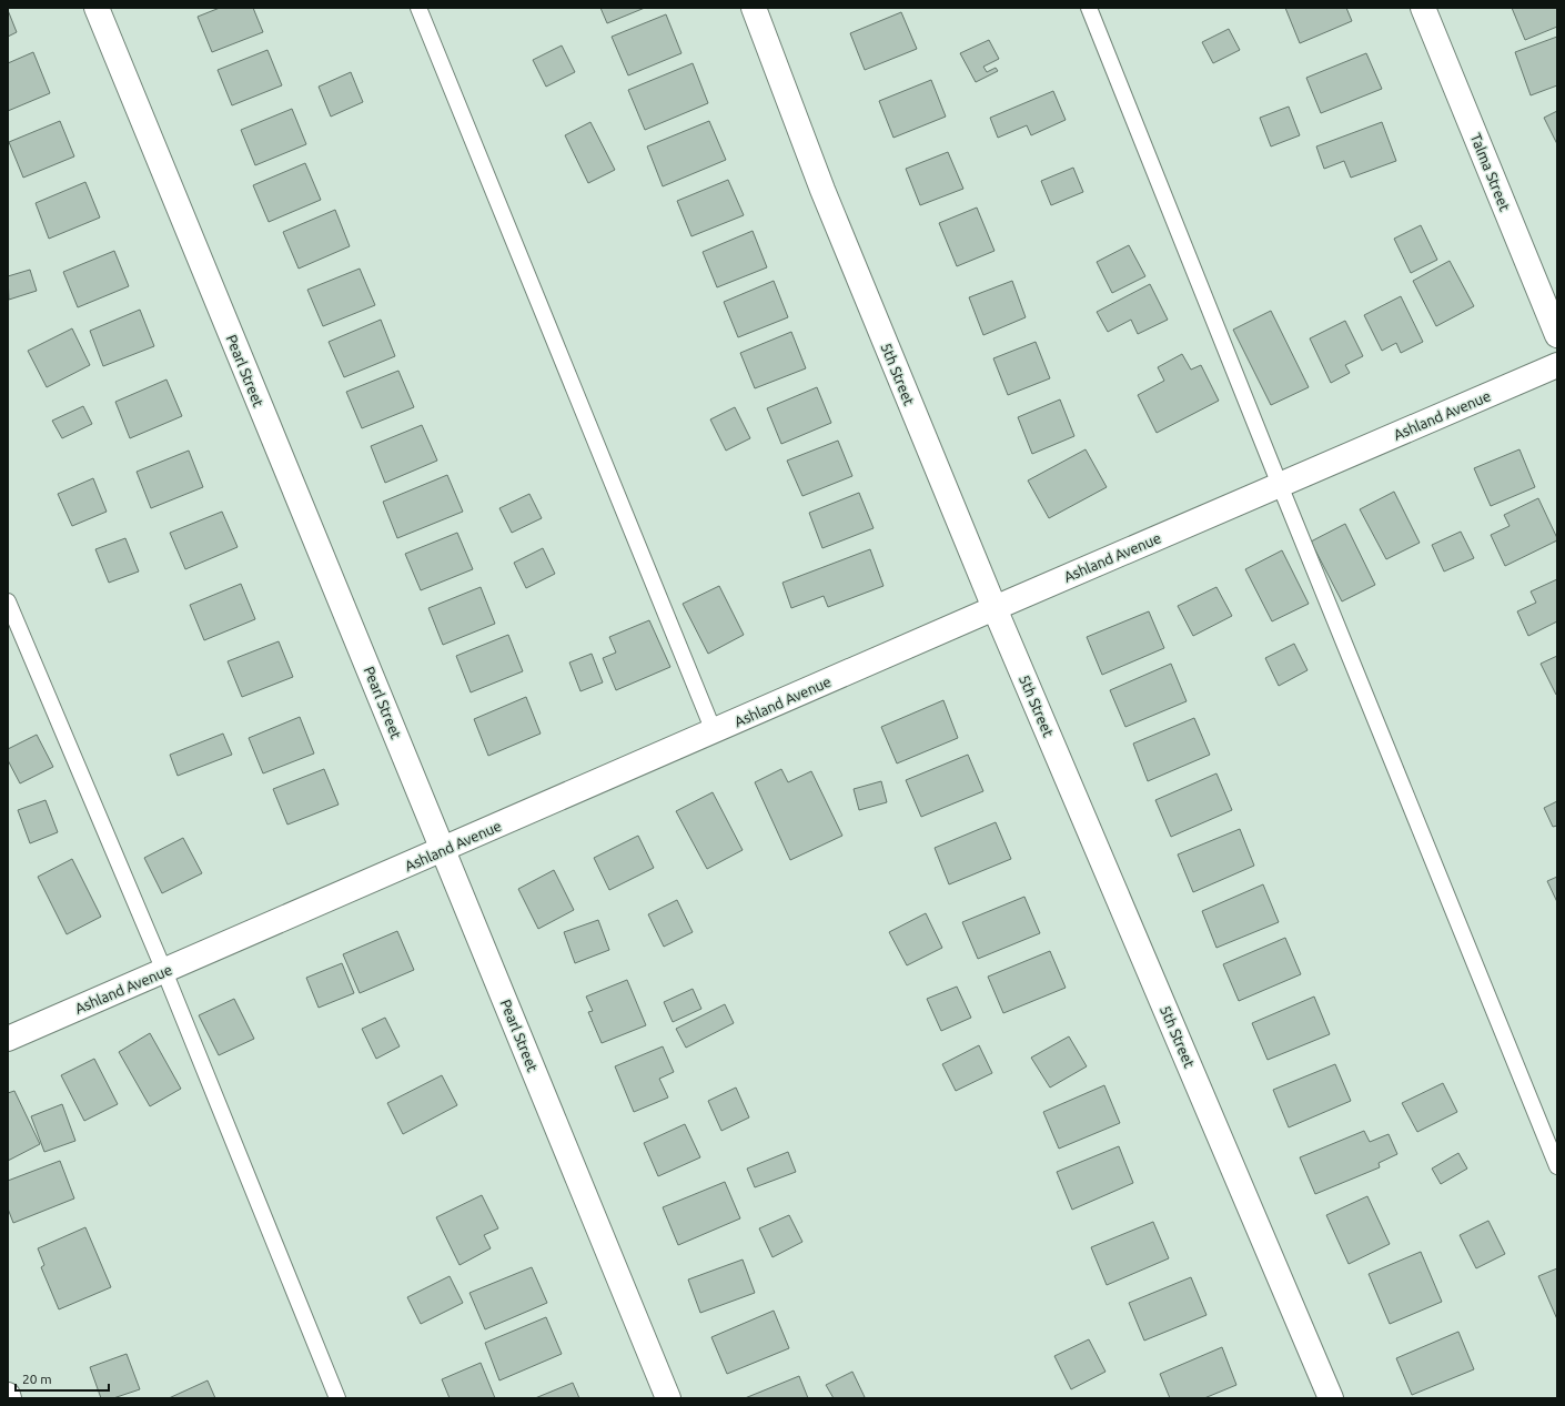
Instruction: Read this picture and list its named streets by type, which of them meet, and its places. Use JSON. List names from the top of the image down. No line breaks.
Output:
{"streets":{"street":["Talma Street","Pearl Street","5th Street","Ashland Avenue"]},"crossings":[["Pearl Street","Ashland Avenue"],["5th Street","Ashland Avenue"]],"scale_bar":"20 m"}
